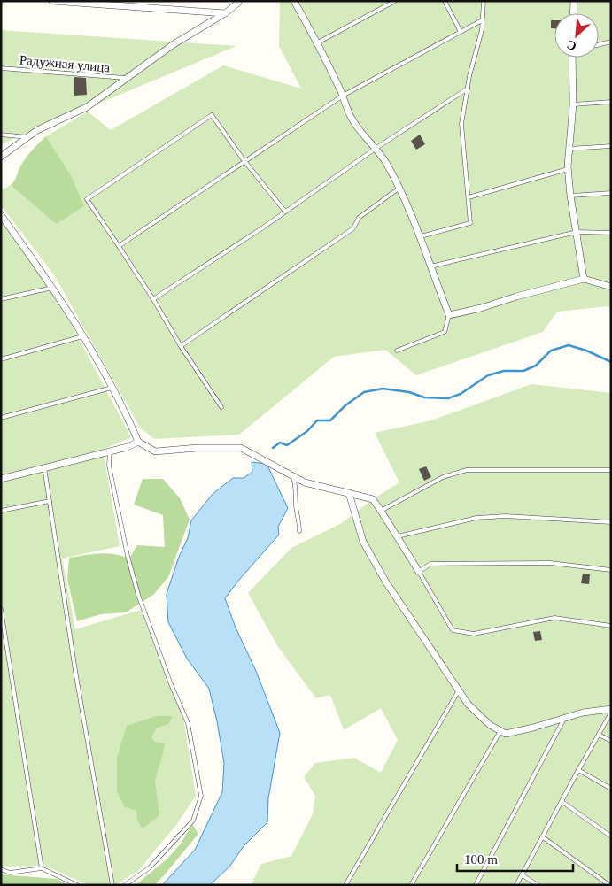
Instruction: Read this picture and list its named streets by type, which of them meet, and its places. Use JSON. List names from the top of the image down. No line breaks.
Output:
{"streets":{"lane":["Радужная улица"]},"scale_bar":"100 m","north":"bottom left"}
